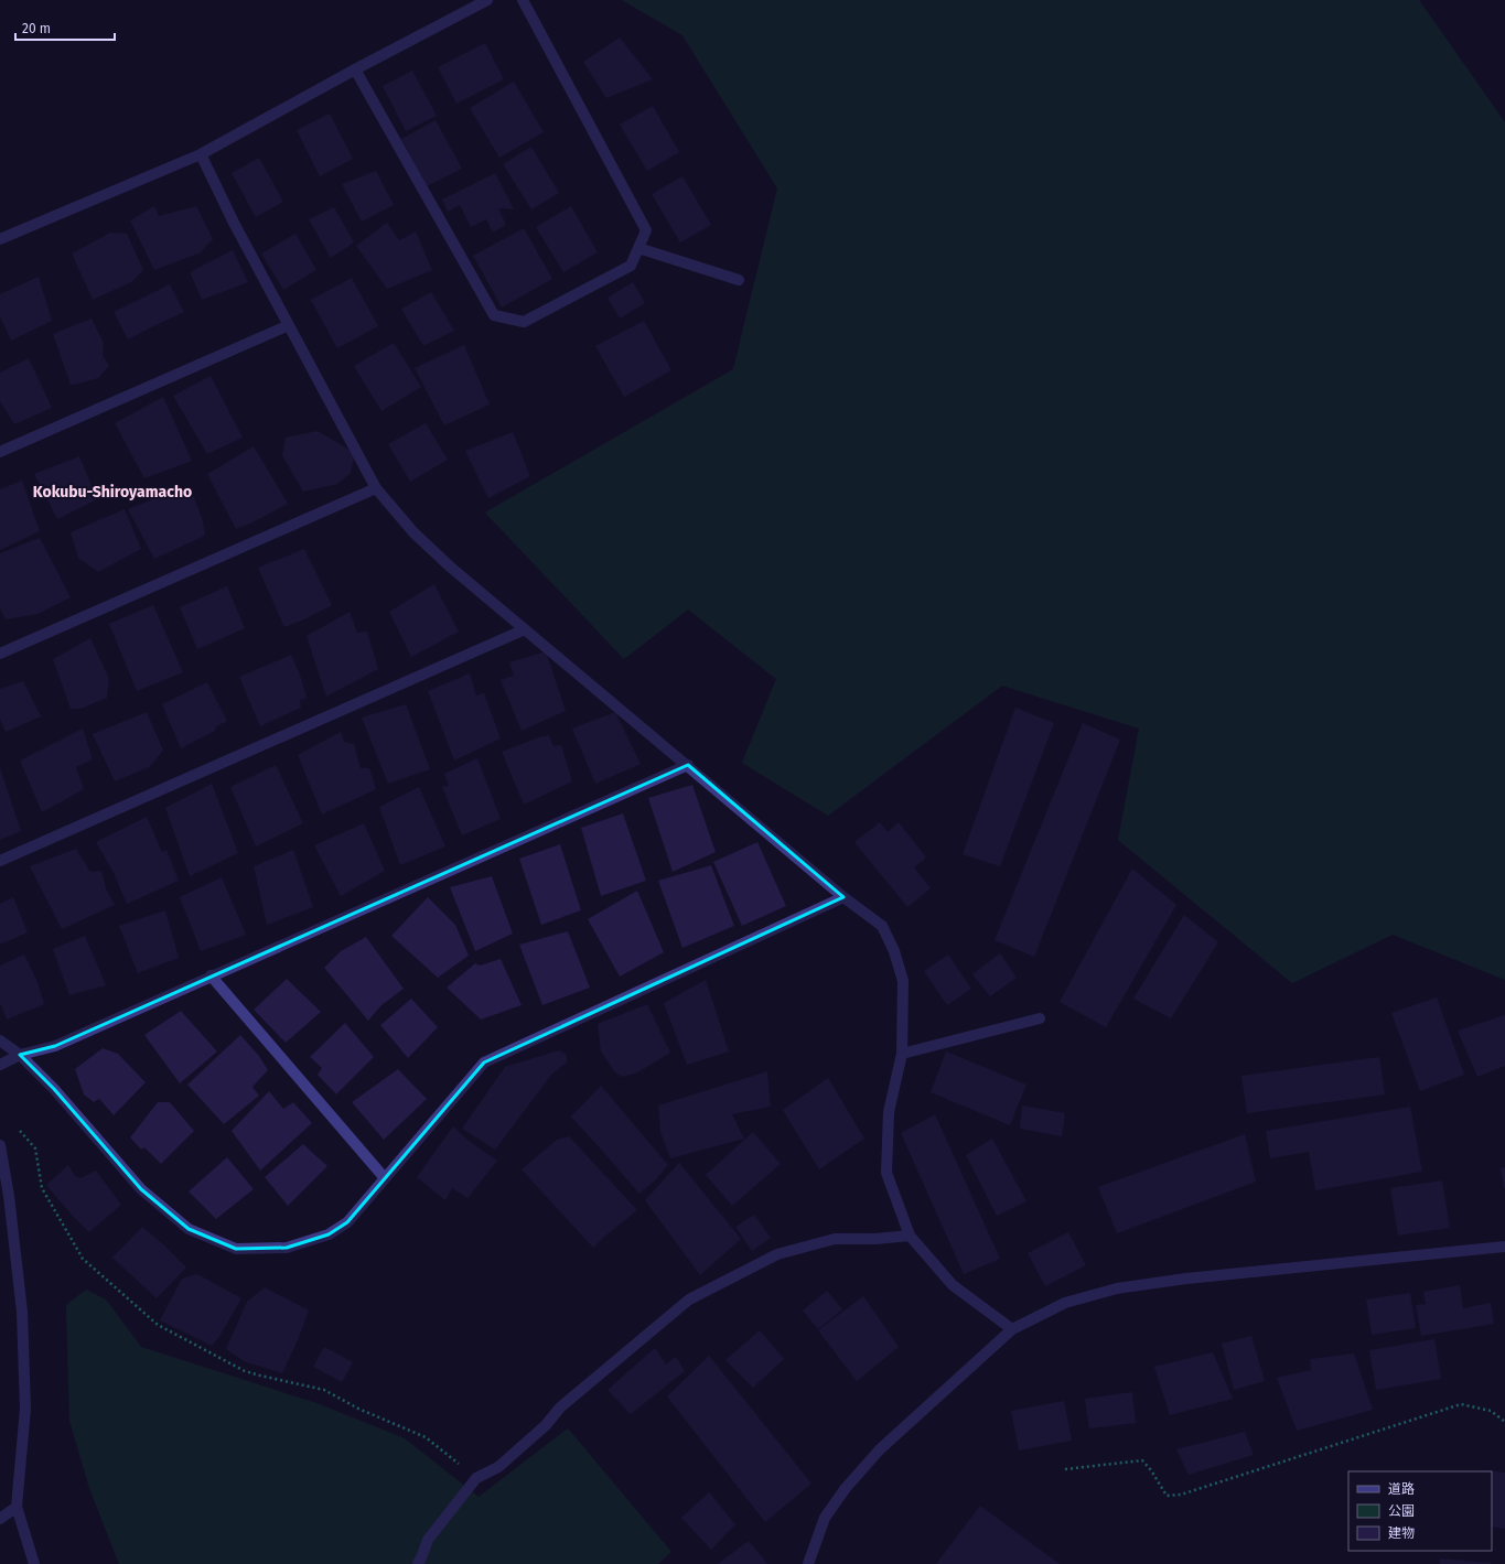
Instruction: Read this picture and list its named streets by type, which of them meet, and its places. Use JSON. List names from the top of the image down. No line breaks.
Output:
{"districts":["Kokubu-Shiroyamacho"],"legend":["道路","公園","建物"],"scale_bar":"20 m"}
